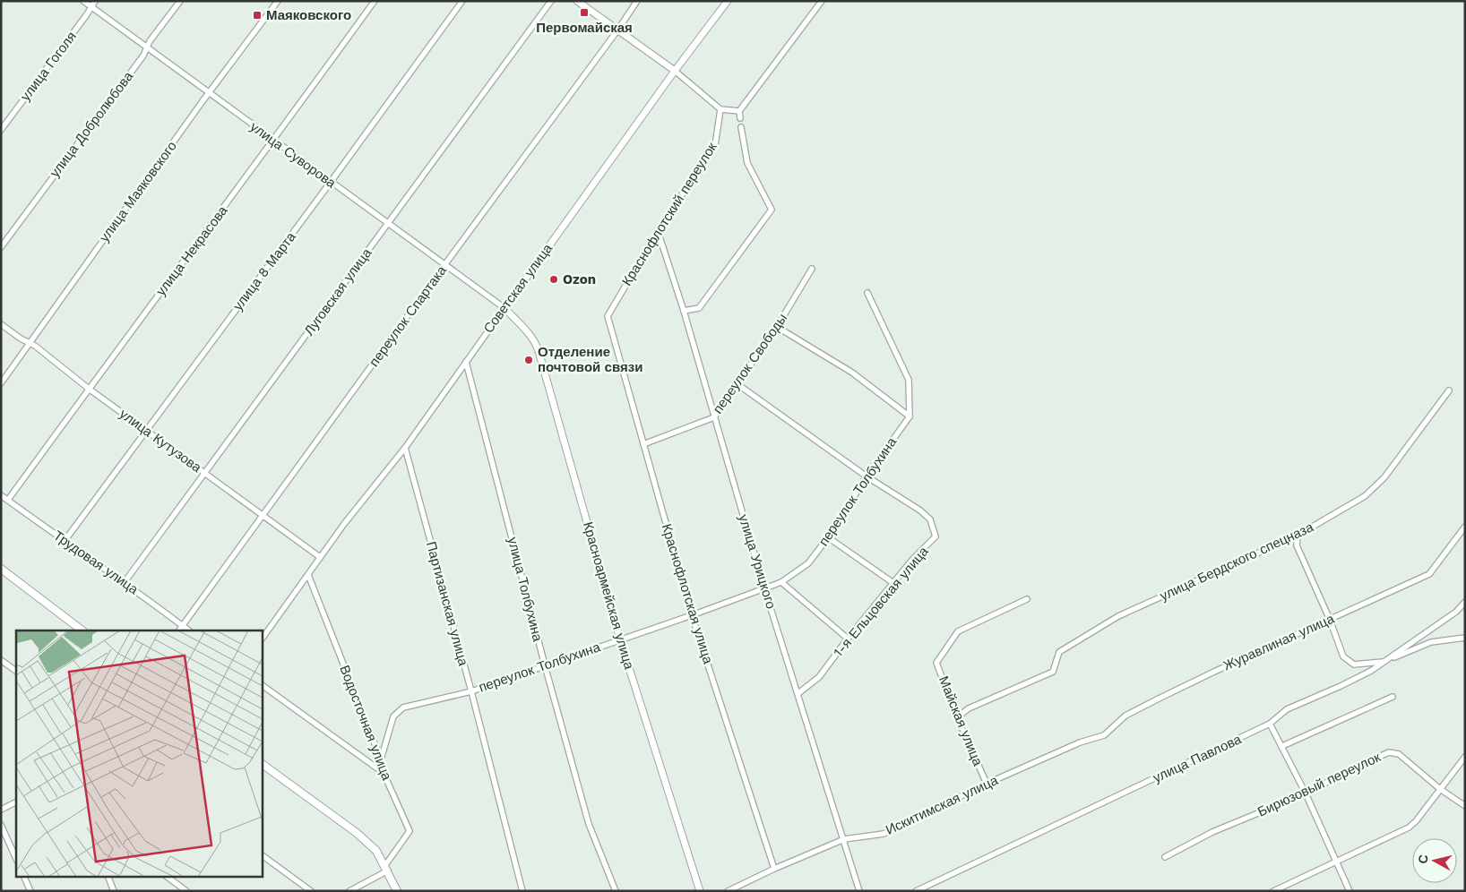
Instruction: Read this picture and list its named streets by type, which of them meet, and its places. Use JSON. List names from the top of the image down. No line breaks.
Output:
{"streets":{"street":["улица Гоголя","улица Добролюбова","улица Суворова","улица Маяковского","Краснофлотский переулок","улица Некрасова","улица 8 Марта","Советская улица","Луговская улица","переулок Спартака","переулок Свободы","улица Кутузова","переулок Толбухина","улица Урицкого","улица Бердского спецназа","Трудовая улица","улица Толбухина","Краснофлотская улица","Красноармейская улица","1-я Ельцовская улица","Партизанская улица","Журавлиная улица","Майская улица","Водосточная улица","улица Павлова","Бирюзовый переулок","Искитимская улица"]},"crossings":[["улица Гоголя","улица Суворова"],["улица Добролюбова","улица Суворова"],["улица Суворова","улица Маяковского"],["улица Суворова","улица Некрасова"],["улица Суворова","улица 8 Марта"],["улица Суворова","Советская улица"],["улица Суворова","Луговская улица"],["улица Суворова","переулок Спартака"],["улица Суворова","Красноармейская улица"],["улица Маяковского","улица Кутузова"],["Краснофлотский переулок","улица Урицкого"],["Краснофлотский переулок","Краснофлотская улица"],["улица Некрасова","улица Кутузова"],["улица Некрасова","Трудовая улица"],["улица 8 Марта","улица Кутузова"],["улица 8 Марта","Трудовая улица"],["Советская улица","улица Кутузова"],["Советская улица","улица Толбухина"],["Советская улица","Красноармейская улица"],["Советская улица","Партизанская улица"],["Советская улица","Водосточная улица"],["Луговская улица","улица Кутузова"],["Луговская улица","Трудовая улица"],["переулок Спартака","улица Кутузова"],["переулок Спартака","Трудовая улица"],["переулок Свободы","улица Урицкого"],["переулок Свободы","Краснофлотская улица"],["переулок Свободы","1-я Ельцовская улица"],["переулок Толбухина","улица Урицкого"],["переулок Толбухина","улица Толбухина"],["переулок Толбухина","Краснофлотская улица"],["переулок Толбухина","Красноармейская улица"],["переулок Толбухина","1-я Ельцовская улица"],["переулок Толбухина","Партизанская улица"],["переулок Толбухина","Водосточная улица"],["улица Урицкого","1-я Ельцовская улица"],["улица Урицкого","Искитимская улица"],["улица Бердского спецназа","Майская улица"],["Краснофлотская улица","Искитимская улица"],["Журавлиная улица","Искитимская улица"],["Майская улица","Искитимская улица"]],"places":{"transit":["Первомайская","Маяковского"],"other":["Ozon","Отделение почтовой связи"]},"north":"left"}
